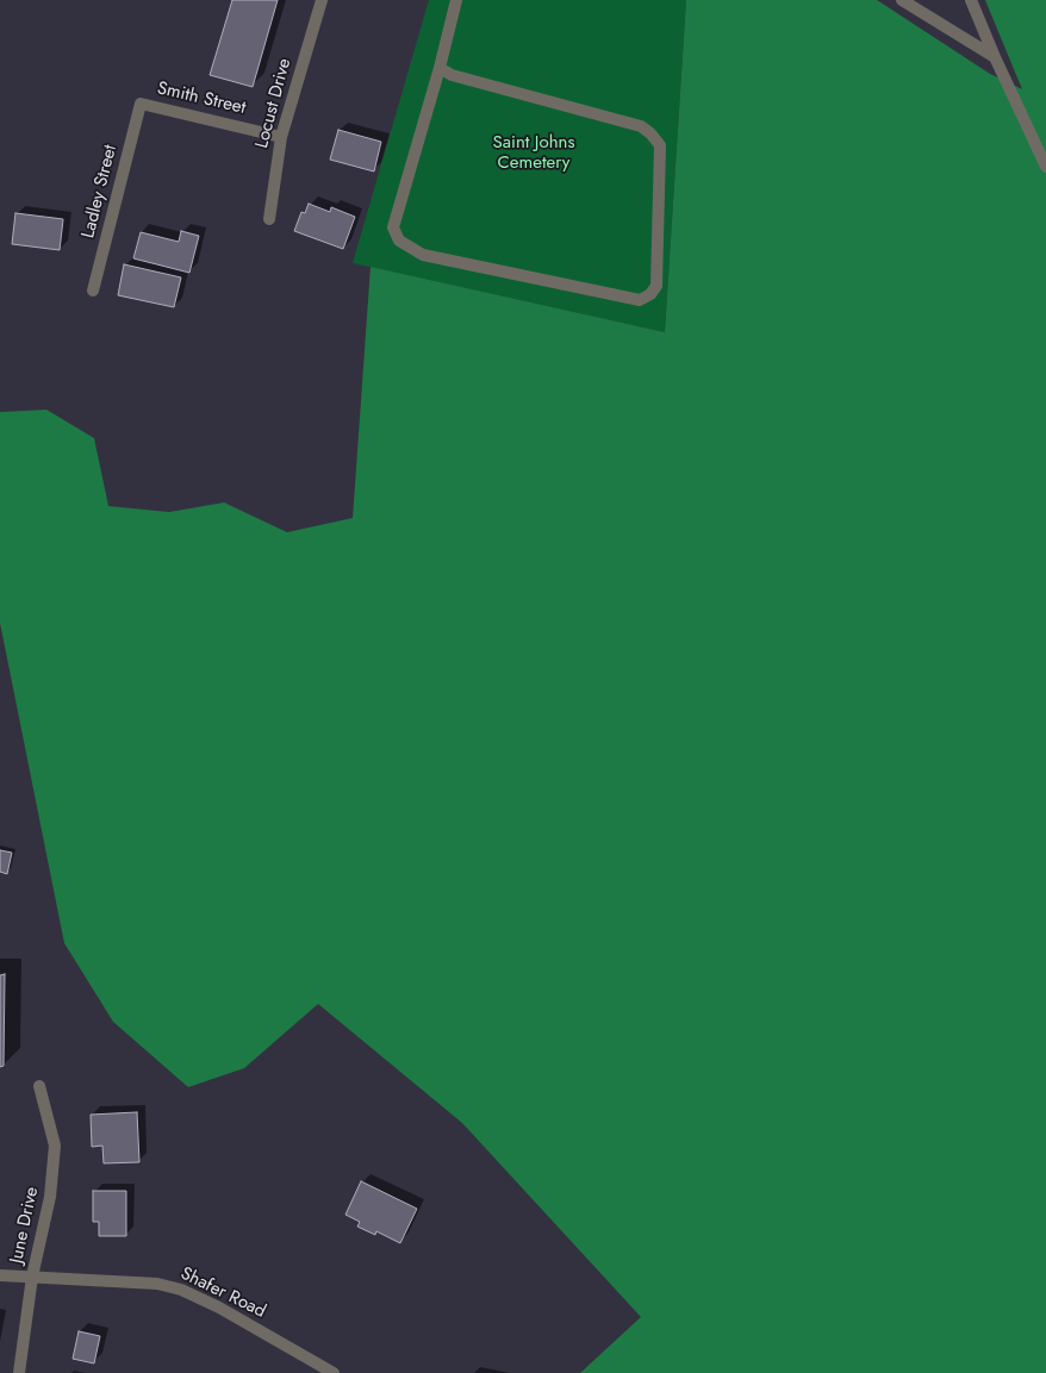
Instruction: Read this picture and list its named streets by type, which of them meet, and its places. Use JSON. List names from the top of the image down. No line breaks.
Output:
{"streets":{"street":["Smith Street","Locust Drive","Ladley Street","June Drive","Shafer Road"]},"crossings":[["Smith Street","Locust Drive"],["Smith Street","Ladley Street"],["June Drive","Shafer Road"]],"parks":["Saint Johns Cemetery"]}
